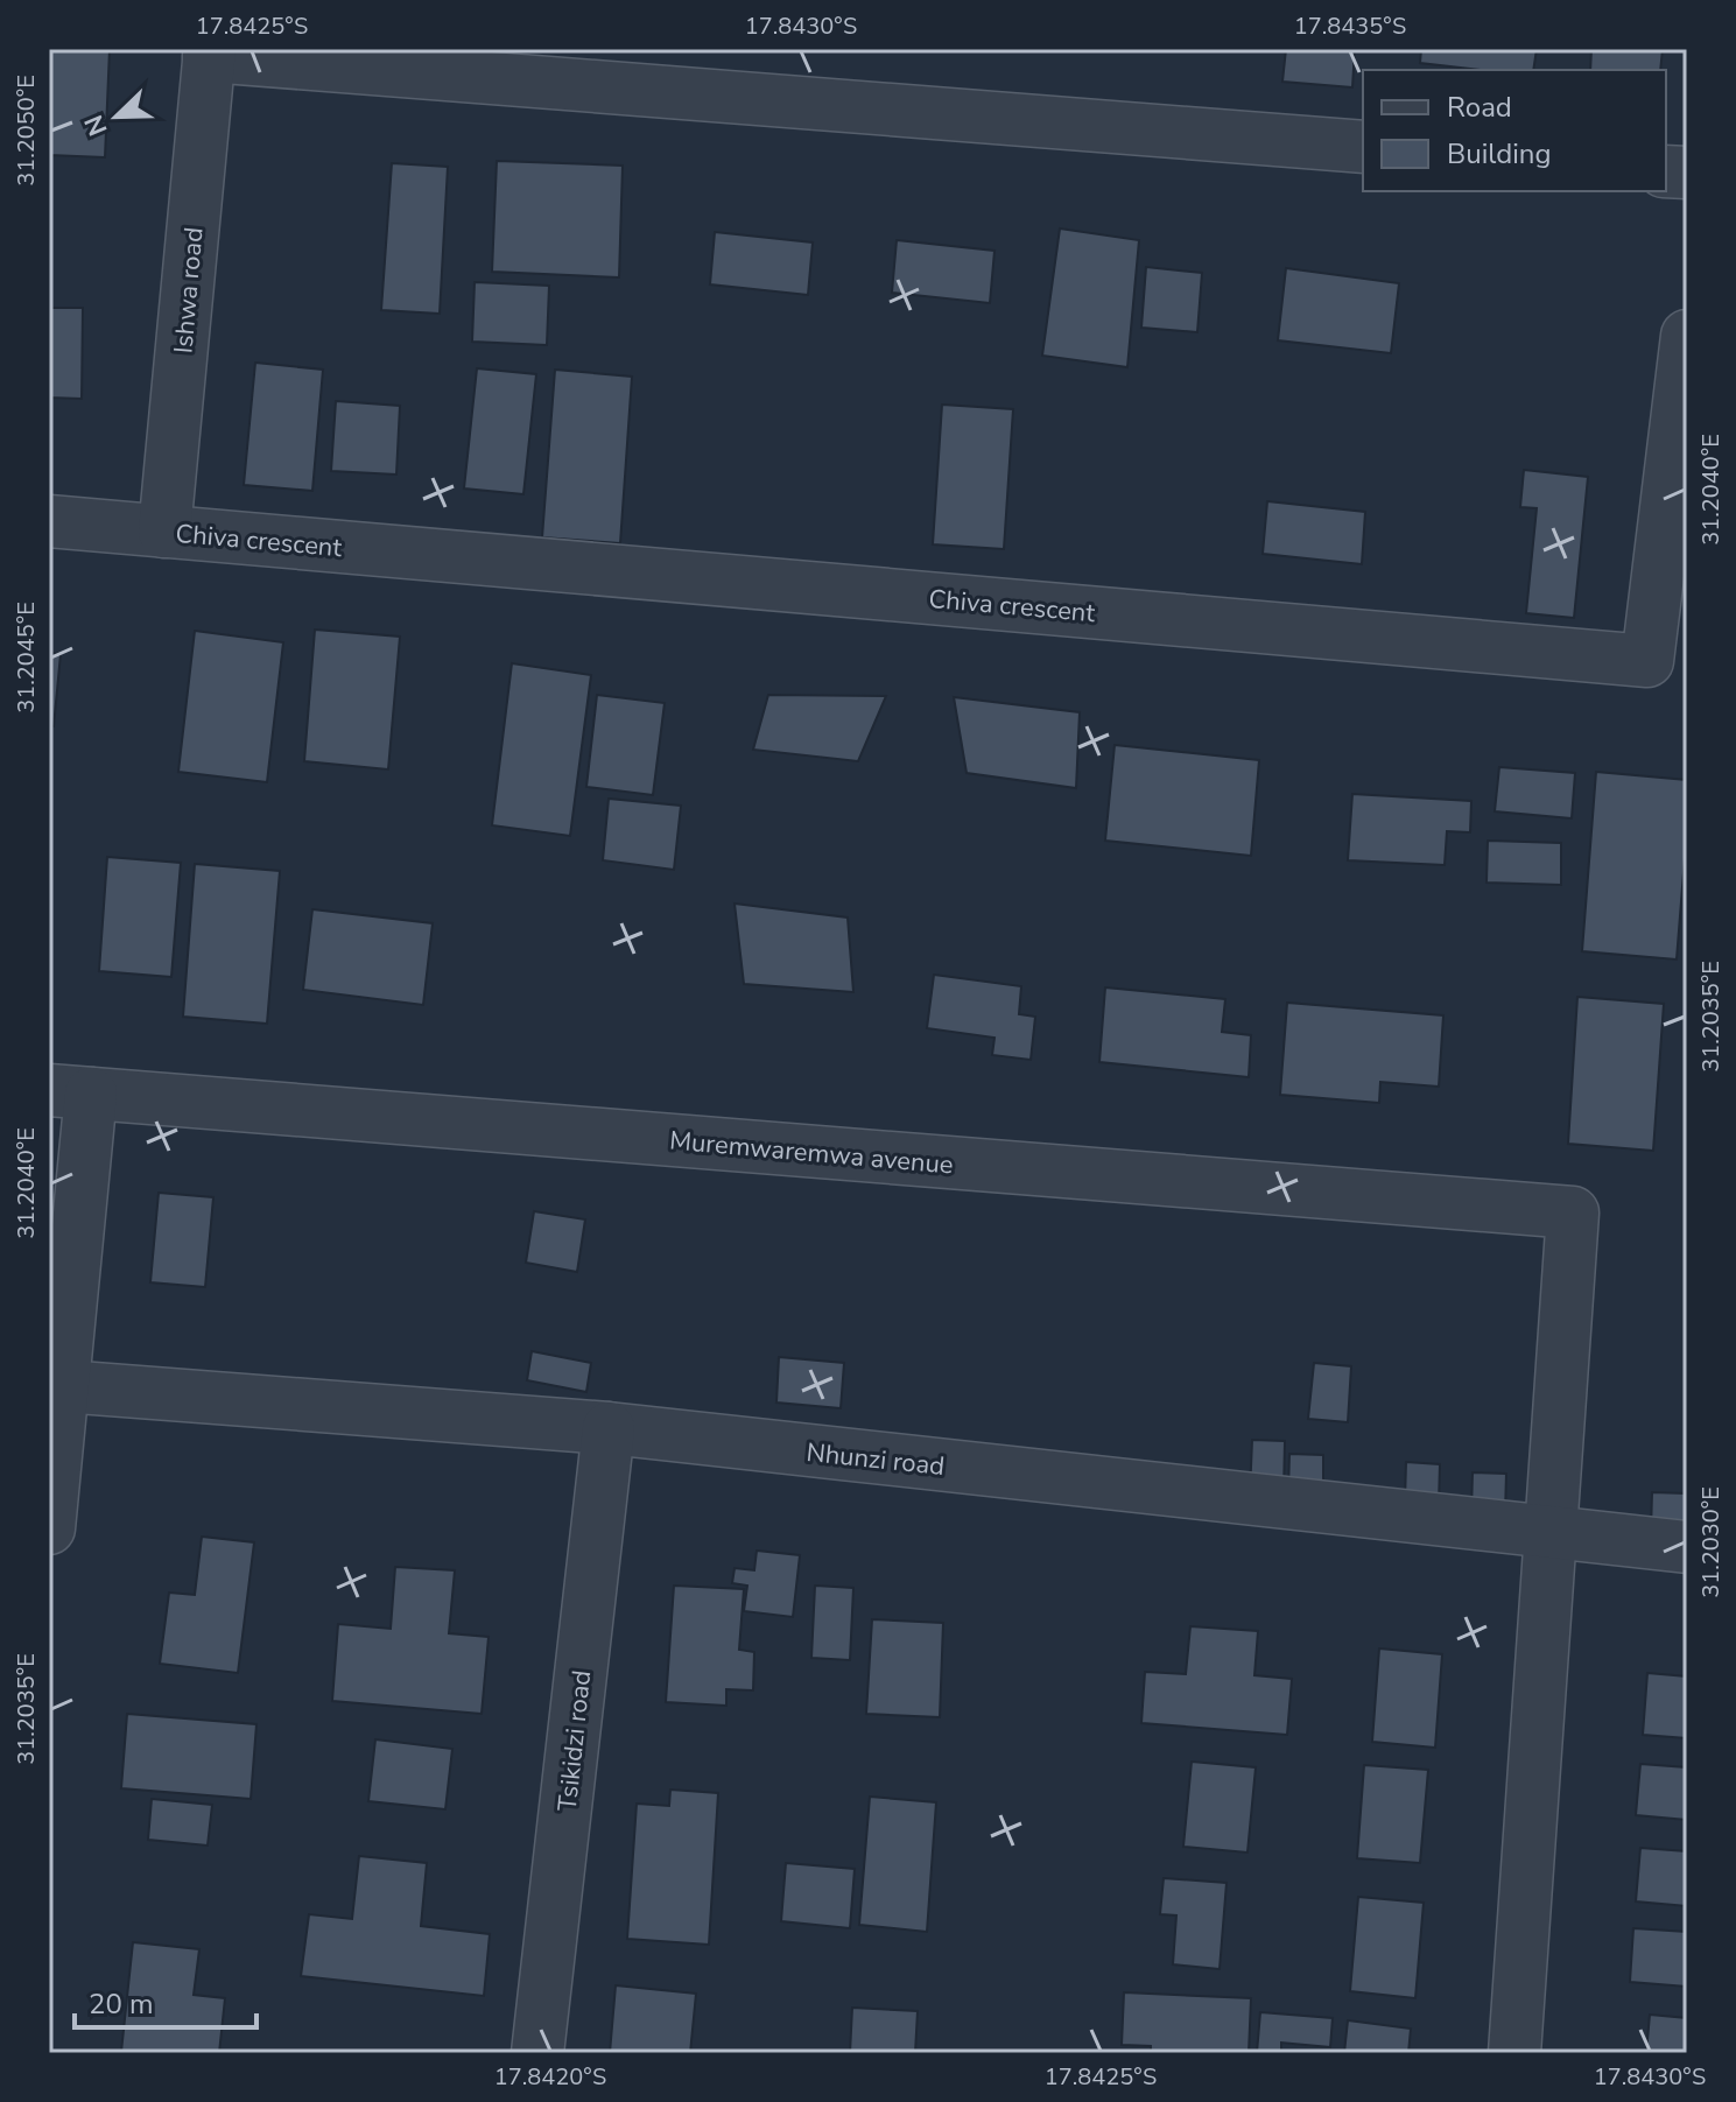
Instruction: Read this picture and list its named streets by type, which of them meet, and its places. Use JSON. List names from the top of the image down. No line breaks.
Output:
{"streets":{"street":["Ishwa road","Chiva crescent","Muremwaremwa avenue","Nhunzi road","Tsikidzi road"]},"crossings":[["Ishwa road","Chiva crescent"],["Muremwaremwa avenue","Nhunzi road"],["Nhunzi road","Tsikidzi road"]],"legend":["Road","Building"],"scale_bar":"20 m","north":"bottom left","coordinates":["17.8425°S","17.8430°S","17.8435°S","31.2050°E","31.2040°E","31.2045°E","31.2035°E","31.2030°E","17.8420°S"]}
